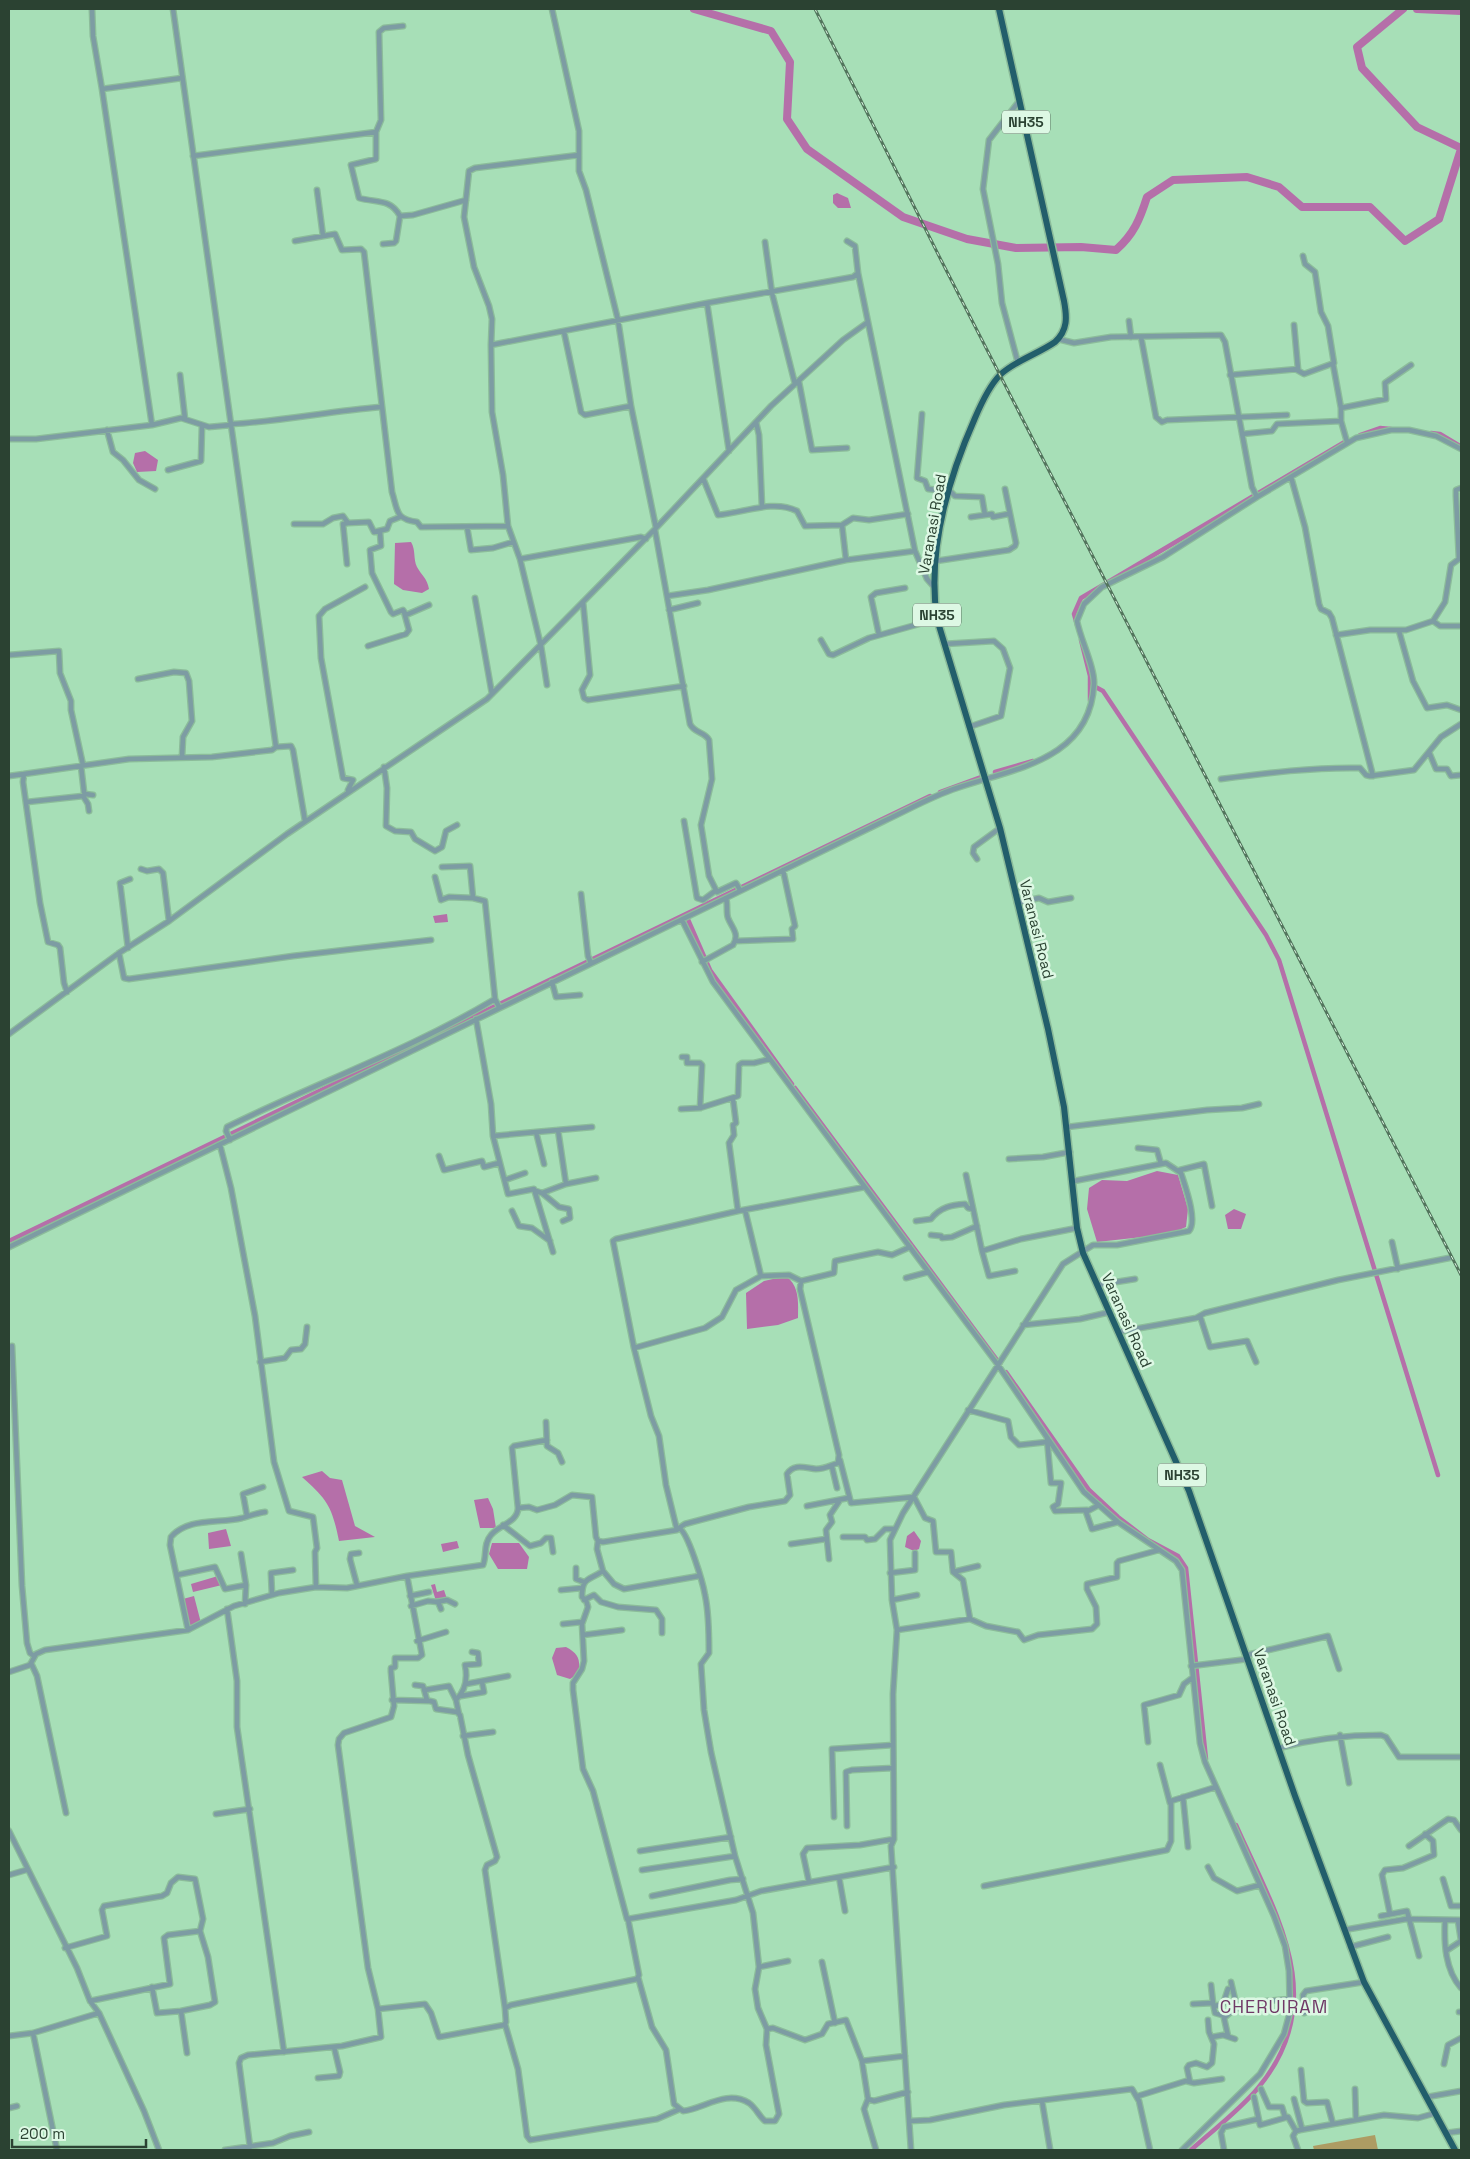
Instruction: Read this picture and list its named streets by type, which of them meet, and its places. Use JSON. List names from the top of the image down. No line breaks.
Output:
{"streets":{"highway":["NH35","Varanasi Road"]},"crossings":[["NH35","Varanasi Road"]],"districts":["CHERUIRAM"],"scale_bar":"200 m"}
